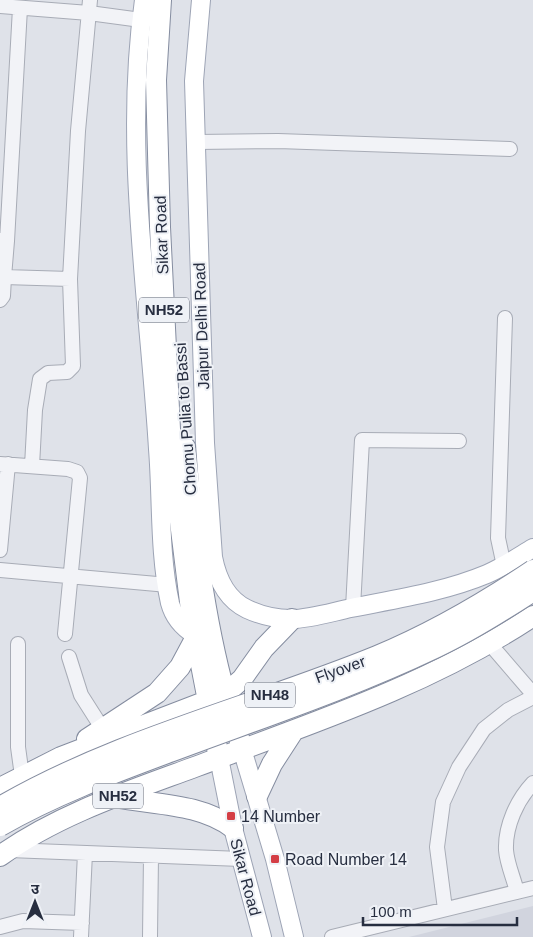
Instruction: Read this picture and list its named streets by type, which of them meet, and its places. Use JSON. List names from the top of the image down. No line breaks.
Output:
{"streets":{"highway":["Sikar Road","NH52","Chomu Pulia to Bassi","Flyover","NH48"],"main road":["Jaipur Delhi Road"]},"crossings":[["Sikar Road","NH52"],["NH52","Chomu Pulia to Bassi"]],"places":{"transit":["14 Number","Road Number 14"]},"scale_bar":"100 m","north":"top"}
